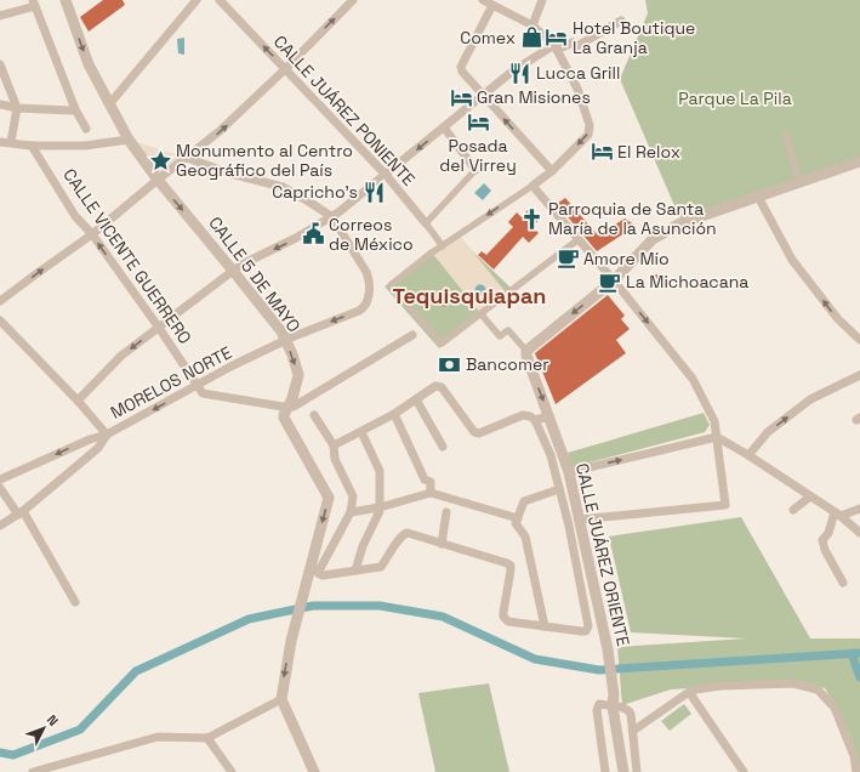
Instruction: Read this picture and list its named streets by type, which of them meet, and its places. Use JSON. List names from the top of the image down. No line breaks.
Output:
{"streets":{"street":["CALLE JUÁREZ PONIENTE","CALLE VICENTE GUERRERO","CALLE 5 DE MAYO","MORELOS NORTE","CALLE JUÁREZ ORIENTE"]},"crossings":[["CALLE VICENTE GUERRERO","MORELOS NORTE"],["CALLE 5 DE MAYO","MORELOS NORTE"]],"one_way":["CALLE VICENTE GUERRERO"],"districts":["Tequisquiapan"],"parks":["Parque La Pila"],"places":{"shop":["Comex"],"hotel":["Hotel Boutique La Granja","Gran Misiones","Posada del Virrey","El Relox"],"restaurant":["Lucca Grill","Capricho's"],"place":["Monumento al Centro Geográfico del País"],"church":["Parroquia de Santa María de la Asunción"],"public building":["Correos de México"],"cafe":["Amore Mío","La Michoacana"],"bank":["Bancomer"]},"north":"top right"}
